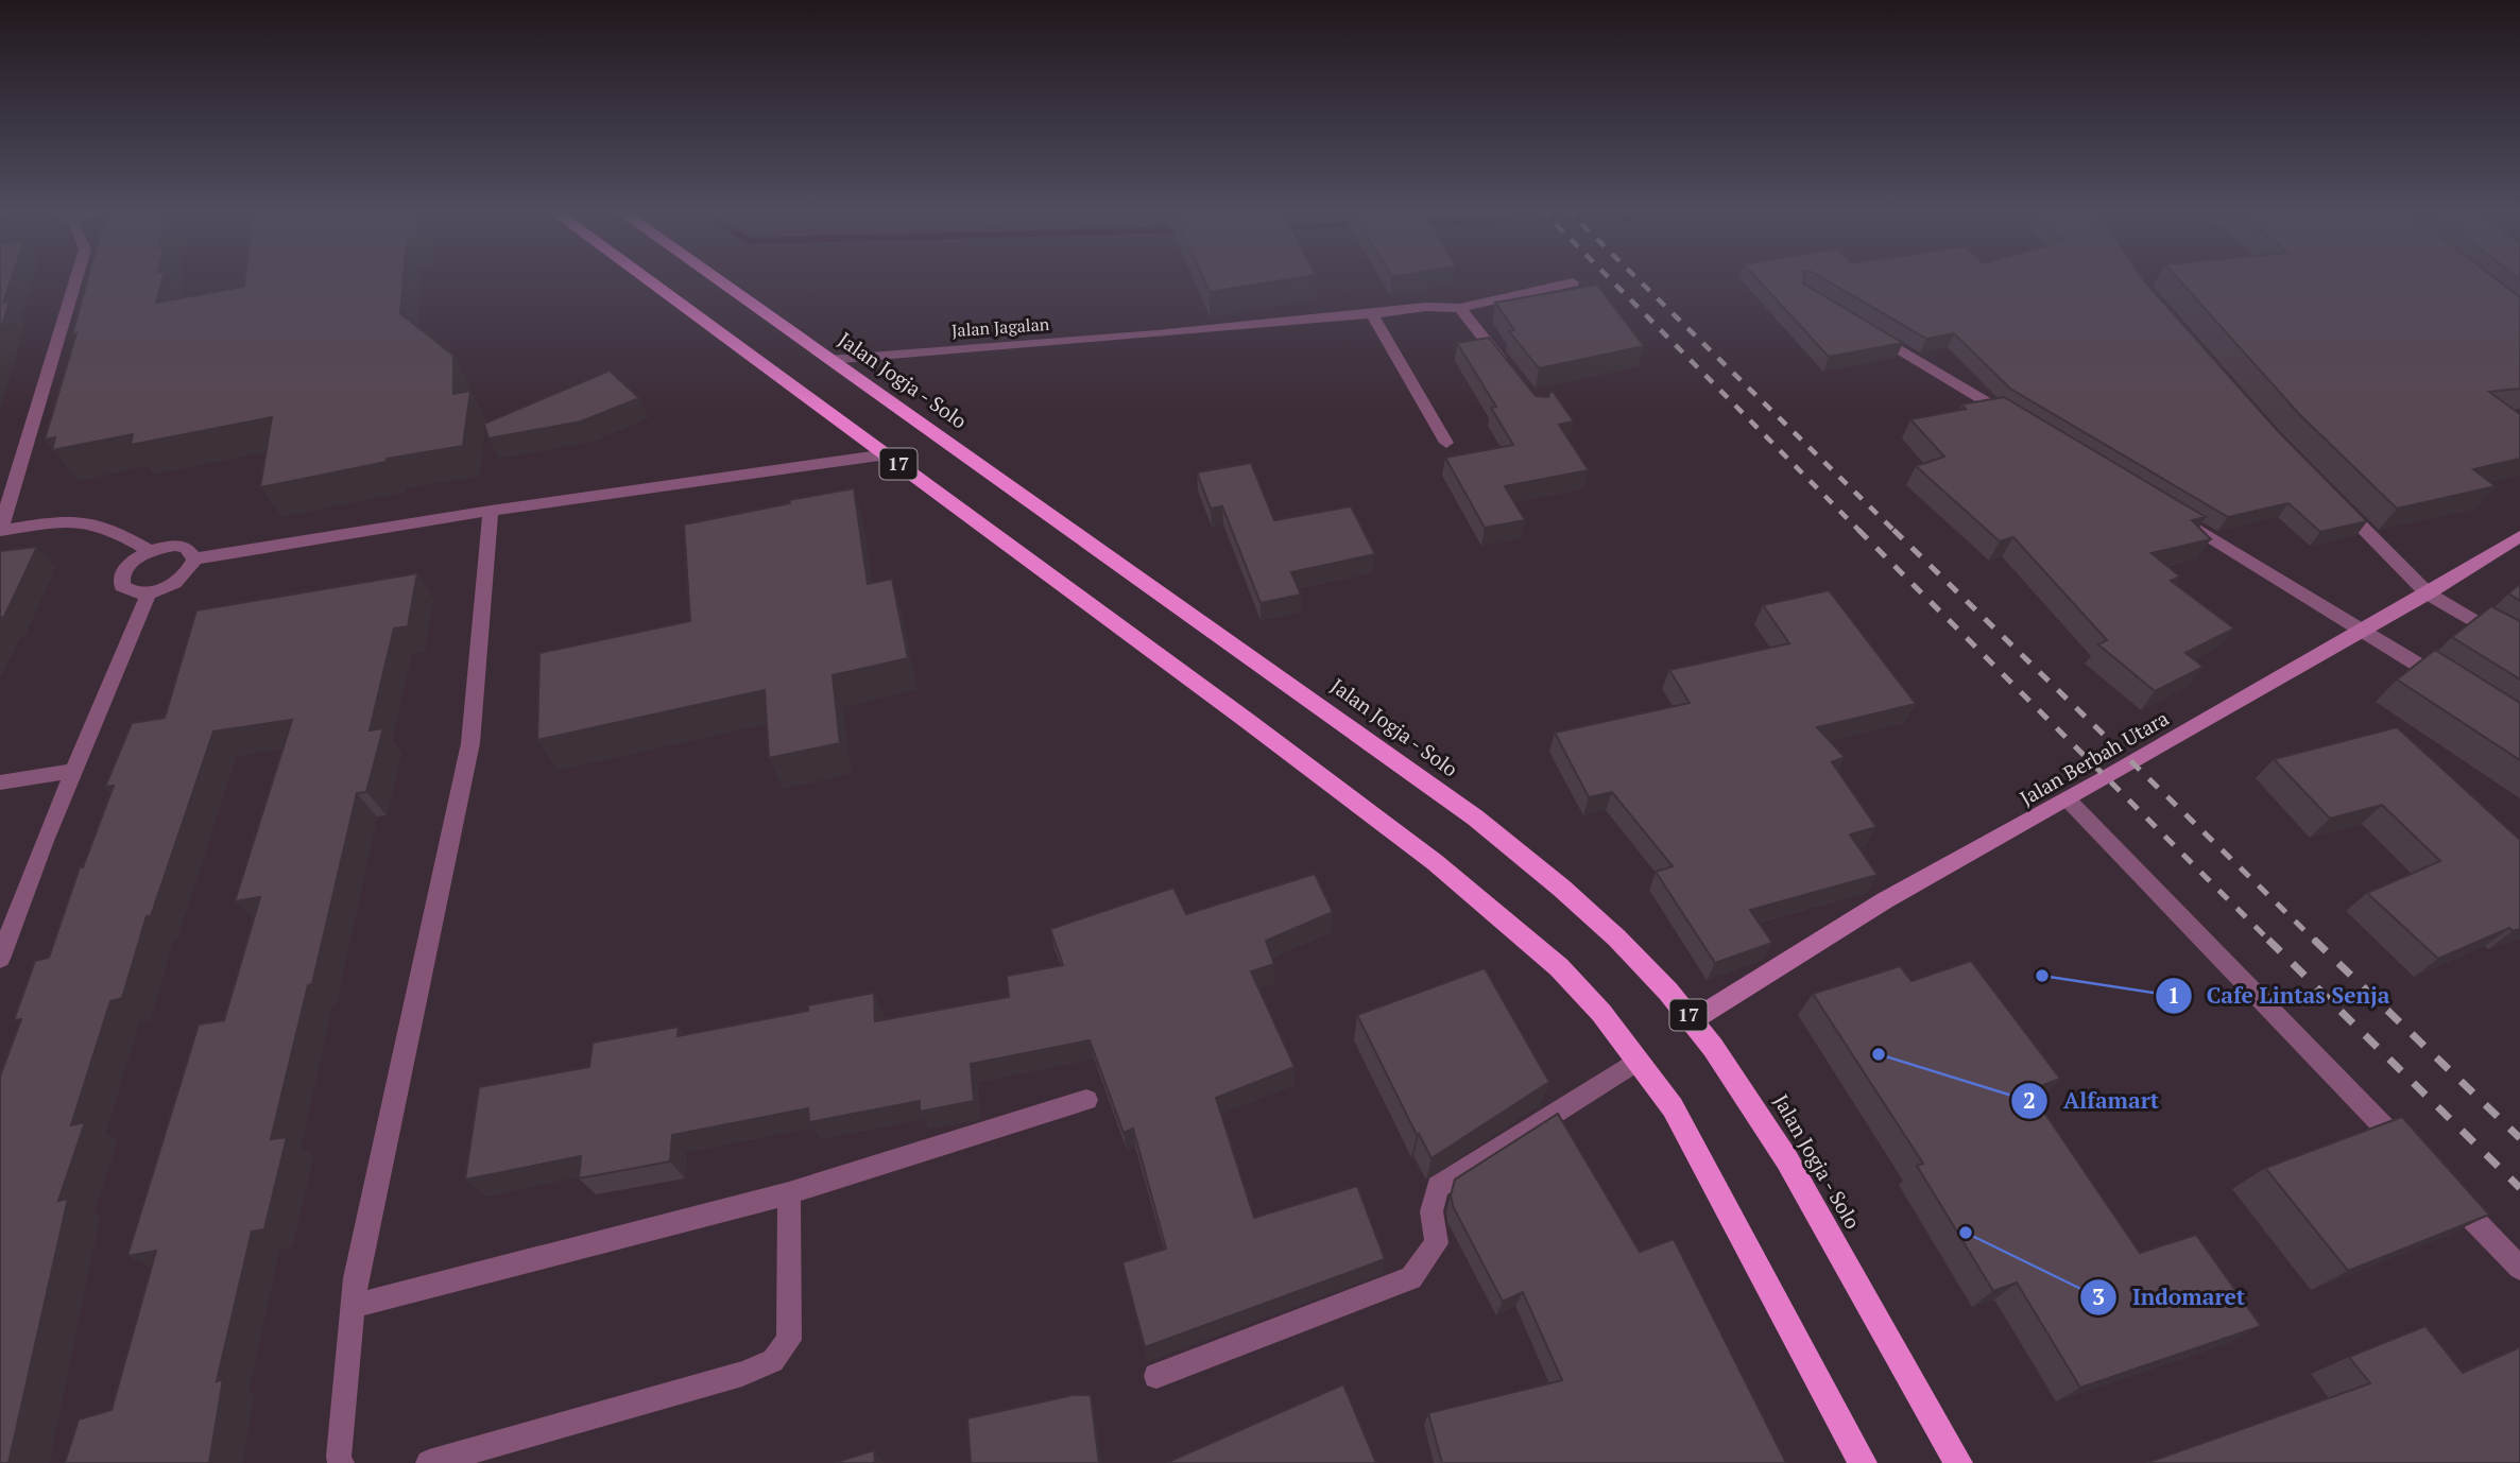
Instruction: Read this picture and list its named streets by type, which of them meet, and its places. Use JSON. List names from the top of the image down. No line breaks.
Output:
{"streets":{"highway":["Jalan Jogja - Solo","17"],"main road":["Jalan Berbah Utara"],"street":["Jalan Jagalan"]},"crossings":[["Jalan Jagalan","Jalan Jogja - Solo"],["Jalan Jogja - Solo","Jalan Berbah Utara"]],"places":["Cafe Lintas Senja","Alfamart","Indomaret"]}
